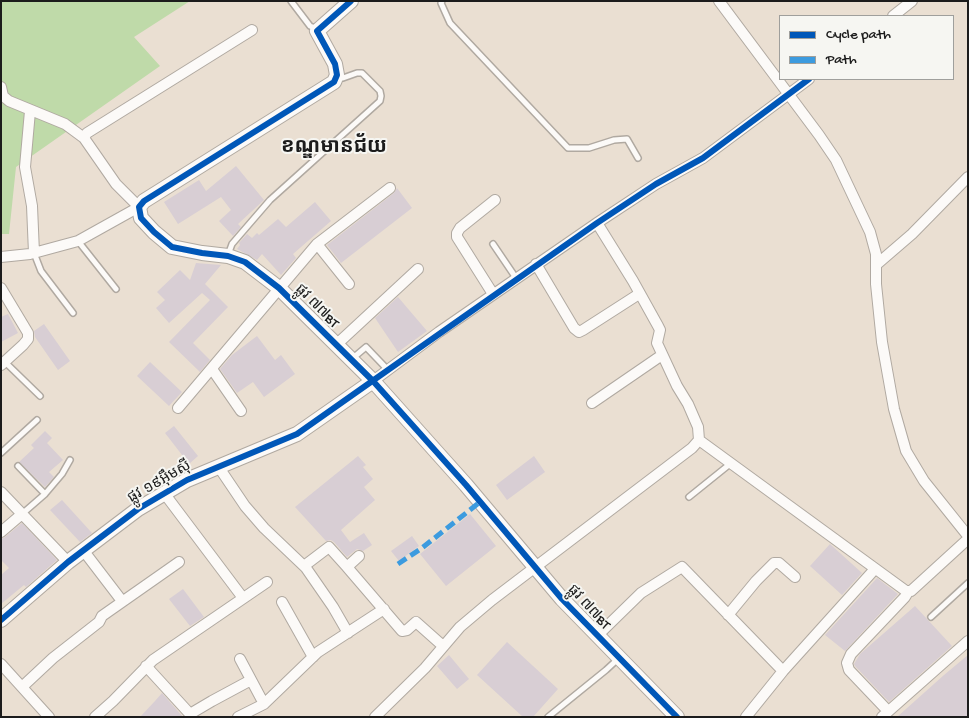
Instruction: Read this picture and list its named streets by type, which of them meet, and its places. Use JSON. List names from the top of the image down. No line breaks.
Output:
{"streets":{"street":["ផ្លូវ ៧៧BT","ផ្លូវ ១៩អ៊ឹមស៊ី"]},"crossings":[["ផ្លូវ ៧៧BT","ផ្លូវ ១៩អ៊ឹមស៊ី"]],"districts":["ខណ្ឌមានជ័យ"],"legend":["Cycle path","Path"]}
